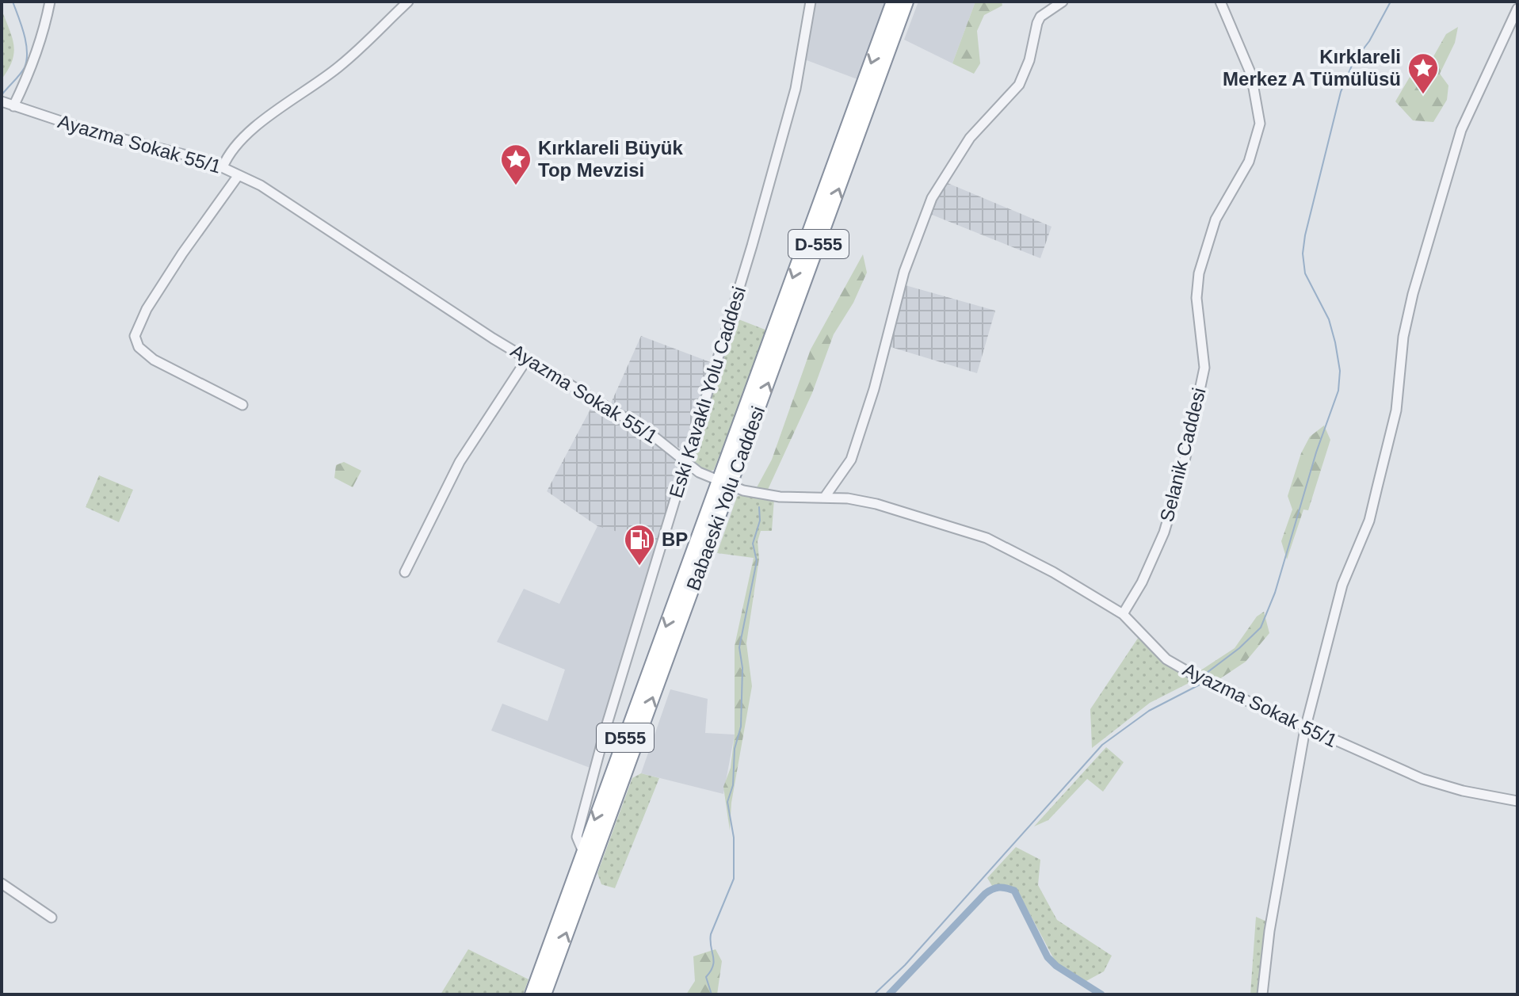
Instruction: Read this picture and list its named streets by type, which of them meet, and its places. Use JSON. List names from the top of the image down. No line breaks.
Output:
{"streets":{"highway":["D-555","Babaeski Yolu Caddesi","D555"],"street":["Ayazma Sokak 55/1","Eski Kavaklı Yolu Caddesi","Selanik Caddesi"]},"crossings":[["Ayazma Sokak 55/1","Eski Kavaklı Yolu Caddesi"],["Ayazma Sokak 55/1","Selanik Caddesi"],["Ayazma Sokak 55/1","Babaeski Yolu Caddesi"],["Eski Kavaklı Yolu Caddesi","Babaeski Yolu Caddesi"]],"places":{"place":["Kırklareli Merkez A Tümülüsü","Kırklareli Büyük Top Mevzisi"],"fuel station":["BP"]}}
